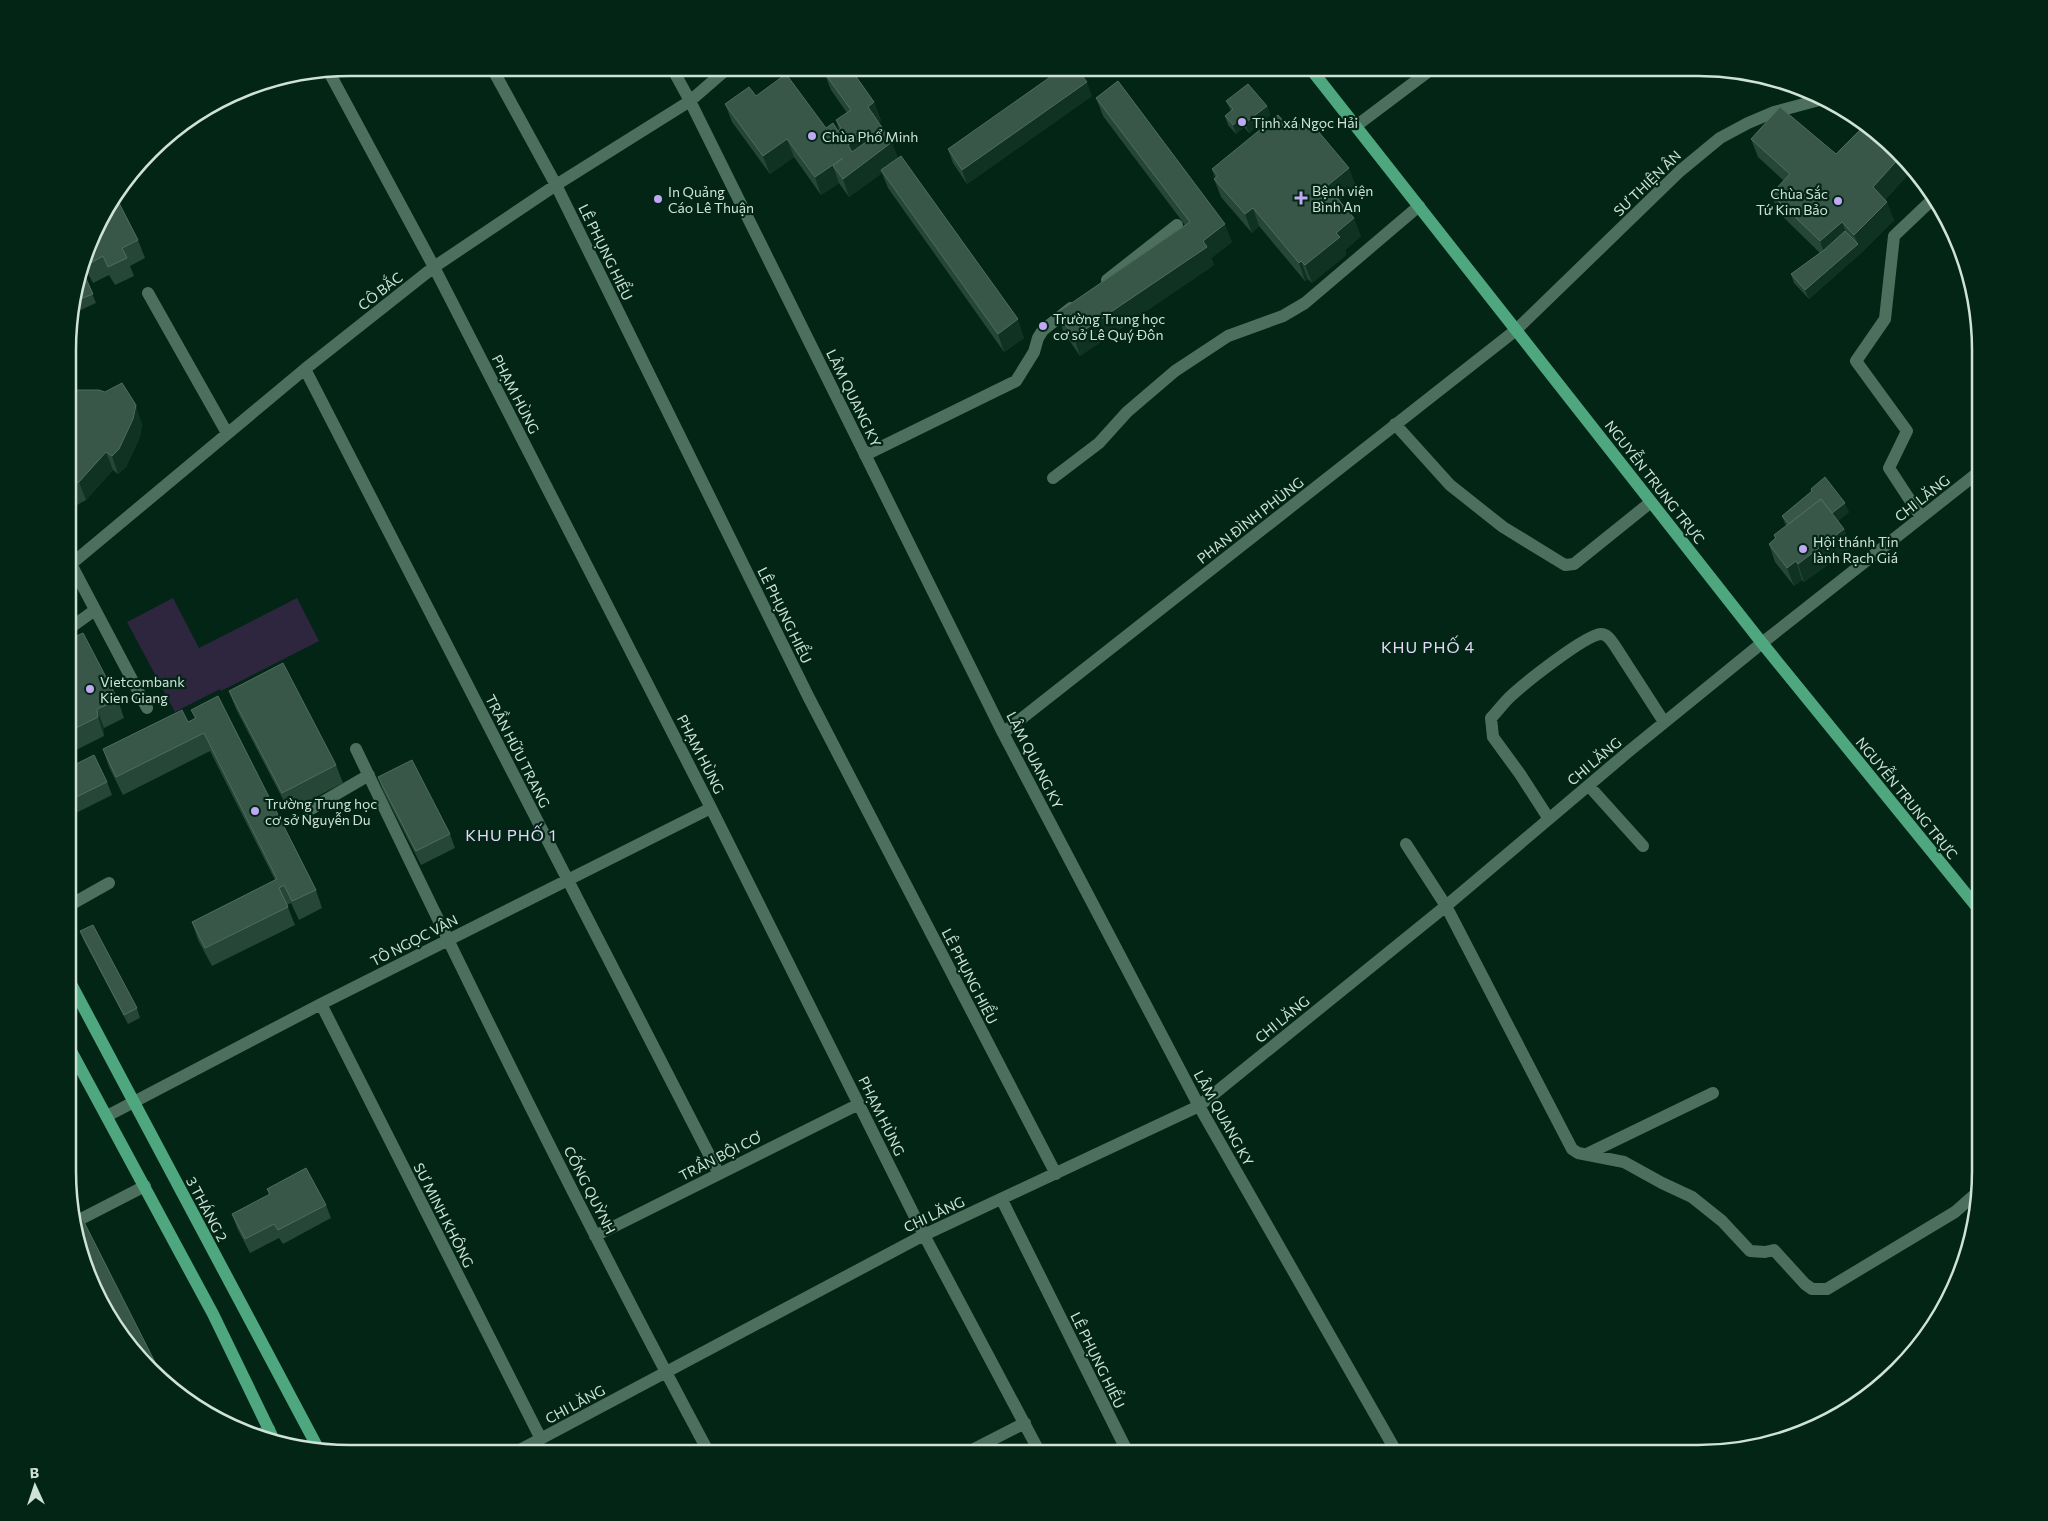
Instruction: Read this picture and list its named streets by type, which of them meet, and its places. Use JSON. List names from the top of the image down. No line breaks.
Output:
{"streets":{"main road":["NGUYỄN TRUNG TRỰC","3 THÁNG 2"],"street":["SƯ THIỆN ÂN","LÊ PHỤNG HIỂU","CÔ BẮC","PHẠM HÙNG","LÂM QUANG KY","CHI LĂNG","PHAN ĐÌNH PHÙNG","TRẦN HỮU TRANG","TÔ NGỌC VÂN","TRẦN BỘI CƠ","CỐNG QUỲNH","SƯ MINH KHÔNG"]},"crossings":[["SƯ THIỆN ÂN","NGUYỄN TRUNG TRỰC"],["SƯ THIỆN ÂN","PHAN ĐÌNH PHÙNG"],["LÊ PHỤNG HIỂU","CÔ BẮC"],["LÊ PHỤNG HIỂU","CHI LĂNG"],["CÔ BẮC","PHẠM HÙNG"],["CÔ BẮC","LÂM QUANG KY"],["CÔ BẮC","TRẦN HỮU TRANG"],["PHẠM HÙNG","CHI LĂNG"],["PHẠM HÙNG","TÔ NGỌC VÂN"],["PHẠM HÙNG","TRẦN BỘI CƠ"],["LÂM QUANG KY","CHI LĂNG"],["LÂM QUANG KY","PHAN ĐÌNH PHÙNG"],["NGUYỄN TRUNG TRỰC","CHI LĂNG"],["NGUYỄN TRUNG TRỰC","PHAN ĐÌNH PHÙNG"],["CHI LĂNG","CỐNG QUỲNH"],["CHI LĂNG","SƯ MINH KHÔNG"],["TRẦN HỮU TRANG","TÔ NGỌC VÂN"],["TRẦN HỮU TRANG","TRẦN BỘI CƠ"],["TÔ NGỌC VÂN","CỐNG QUỲNH"],["TÔ NGỌC VÂN","3 THÁNG 2"],["TÔ NGỌC VÂN","SƯ MINH KHÔNG"],["TRẦN BỘI CƠ","CỐNG QUỲNH"]],"districts":["KHU PHỐ 4","KHU PHỐ 1"],"places":{"other":["Tịnh xá Ngọc Hải","Chùa Phổ Minh","In Quảng Cáo Lê Thuận","Chùa Sắc Tứ Kim Bảo","Trường Trung học cơ sở Lê Quý Đôn","Hội thánh Tin lành Rạch Giá","Vietcombank Kien Giang","Trường Trung học cơ sở Nguyễn Du"],"health":["Bệnh viện Bình An"]},"north":"top"}
